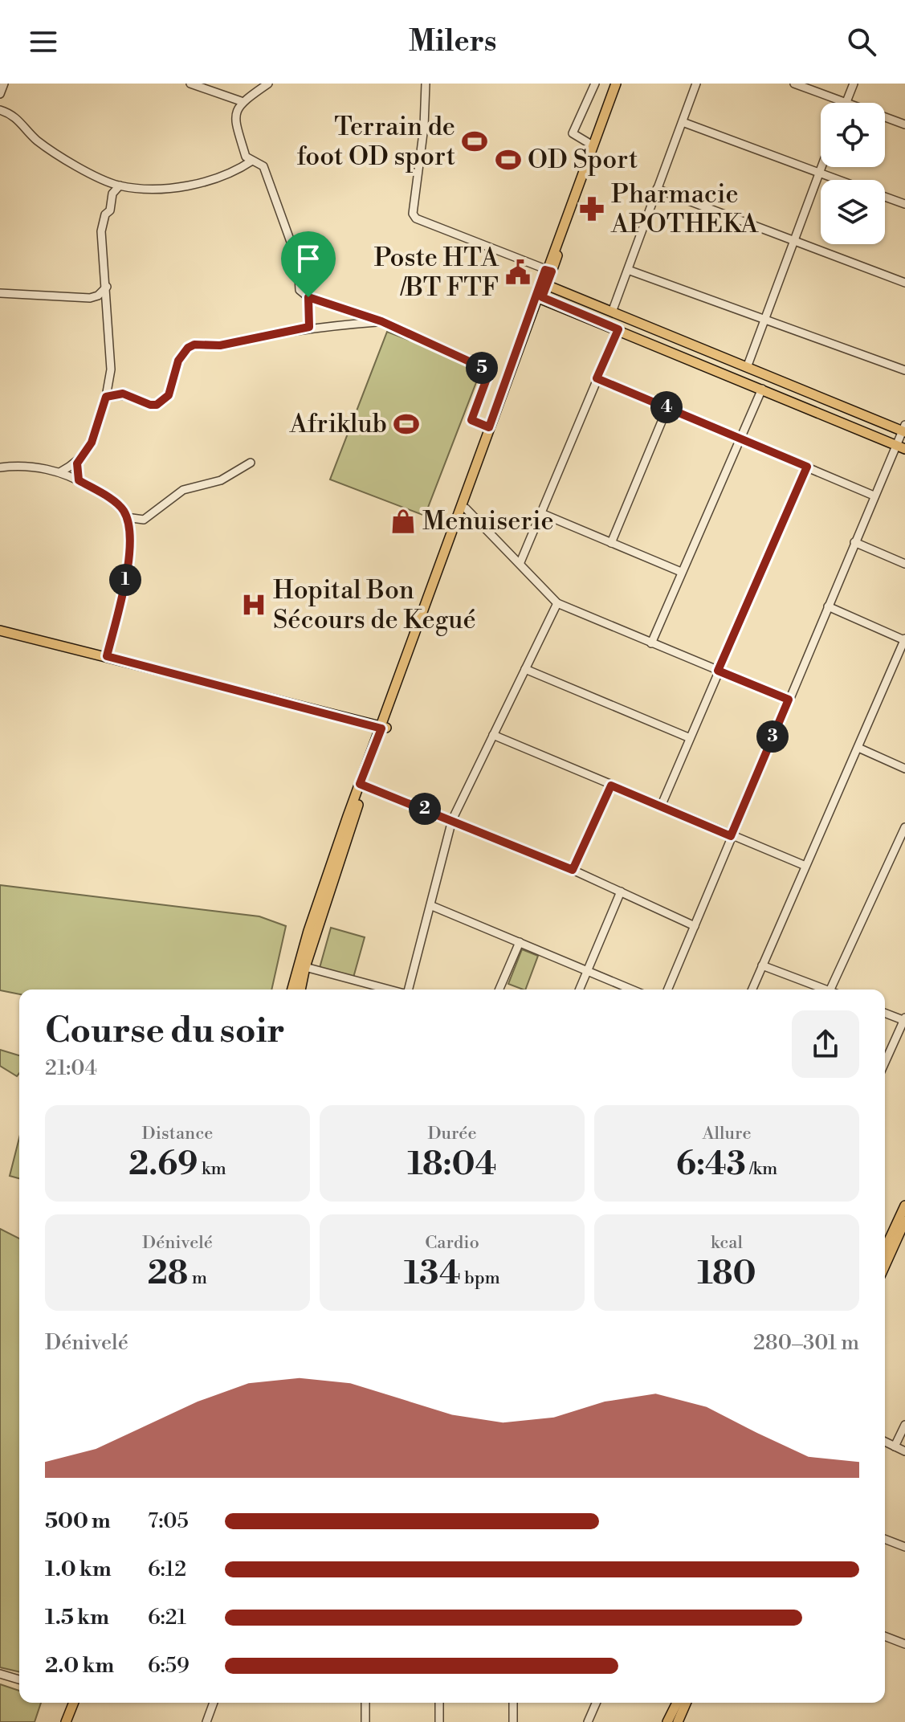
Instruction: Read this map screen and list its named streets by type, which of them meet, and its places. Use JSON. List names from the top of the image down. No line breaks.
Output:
{"places":{"sports":["Terrain de foot OD sport","OD Sport","Afriklub"],"pharmacy":["Pharmacie APOTHEKA"],"public building":["Poste HTA /BT FTF"],"shop":["Menuiserie"],"hospital":["Hopital Bon Sécours de Kegué"]},"page":{"header":"Milers","pins":["5","4","1","3","2"],"heading":["Course du soir","21:04"],"stats":[["Distance","2.69 km"],["Durée","18:04"],["Allure","6:43 /km"],["Dénivelé","28 m"],["Cardio","134 bpm"],["kcal","180"]],"chart":["Dénivelé","280–301 m"],"list":[{"name":"500 m","note":"7:05"},{"name":"1.0 km","note":"6:12"},{"name":"1.5 km","note":"6:21"},{"name":"2.0 km","note":"6:59"}]}}
